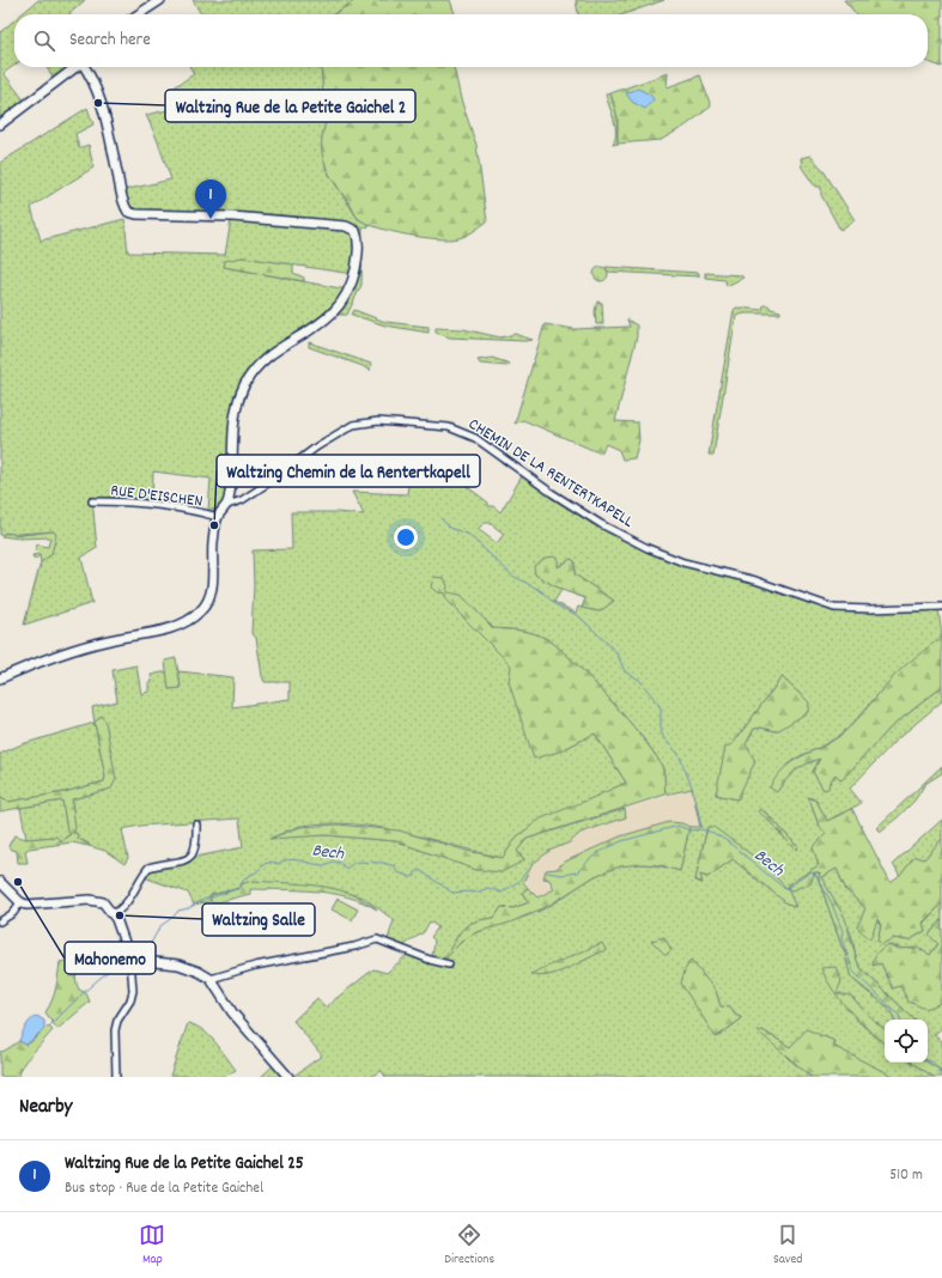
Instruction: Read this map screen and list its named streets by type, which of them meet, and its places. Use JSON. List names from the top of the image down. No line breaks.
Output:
{"streets":{"street":["CHEMIN DE LA RENTERTKAPELL","RUE D'EISCHEN"]},"crossings":[["CHEMIN DE LA RENTERTKAPELL","RUE D'EISCHEN"]],"water":["Bech"],"places":["Waltzing Rue de la Petite Gaichel 2","Waltzing Chemin de la Rentertkapell","Mahonemo","Waltzing Salle"],"page":{"search":"Search here","pins":"1","heading":"Nearby","list":[{"mark":"1","name":"Waltzing Rue de la Petite Gaichel 25","note":"Bus stop · Rue de la Petite Gaichel","value":"510 m"}],"nav":["Map","Directions","Saved"]}}
